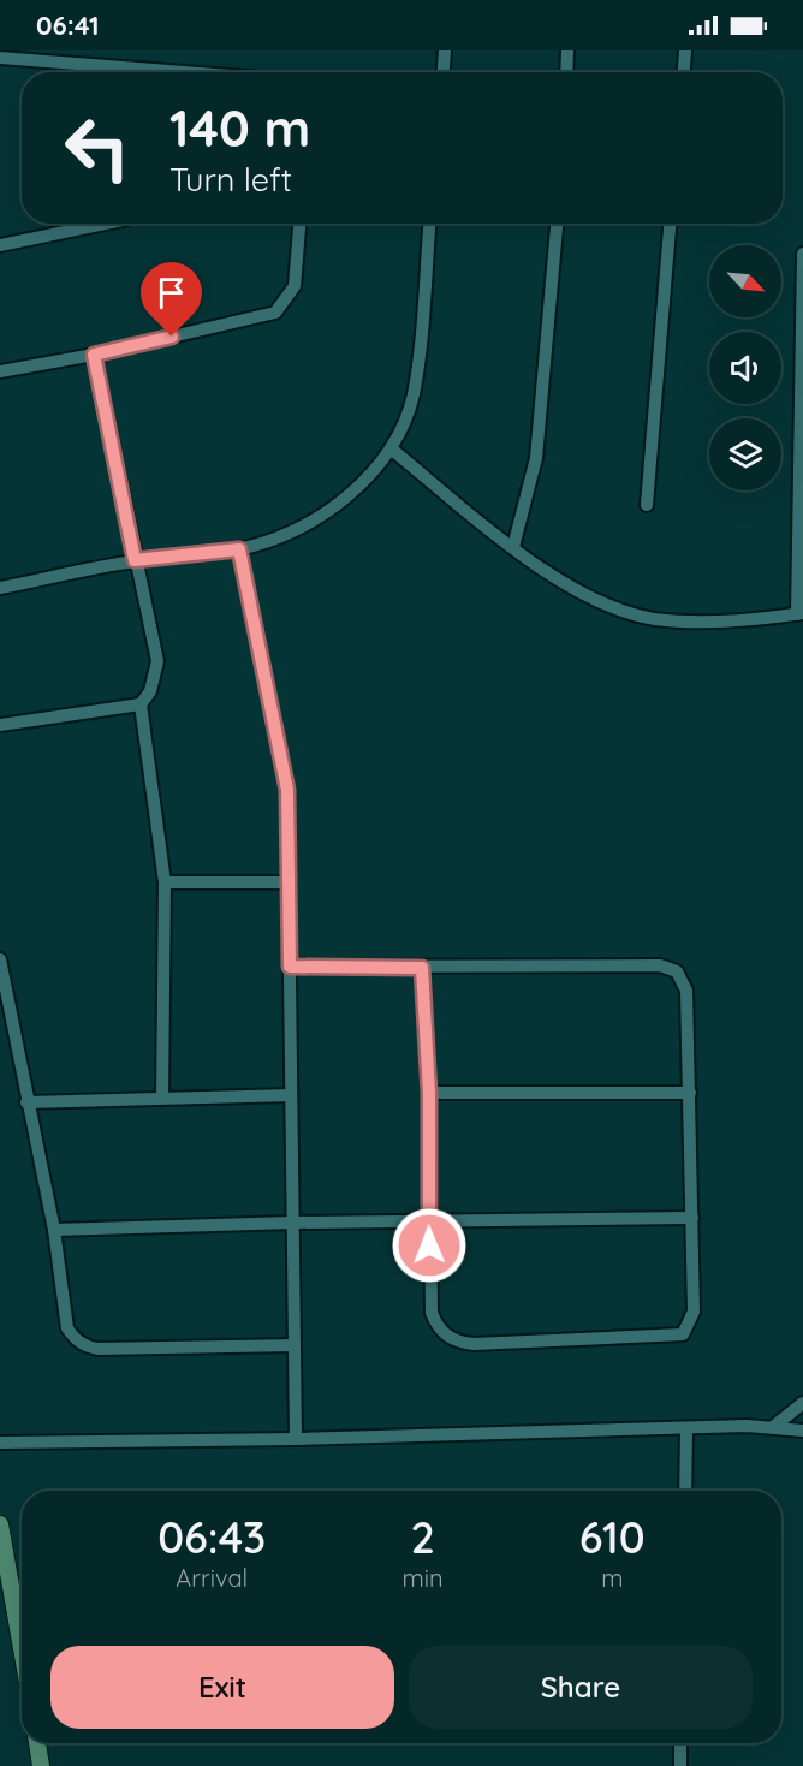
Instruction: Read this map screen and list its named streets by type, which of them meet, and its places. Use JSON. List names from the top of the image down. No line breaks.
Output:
{"north":"bottom right","page":{"status":"06:41","turn":["140 m","Turn left"],"eta":["06:43","Arrival","2","min","610","m"],"buttons":["Exit","Share"]}}
